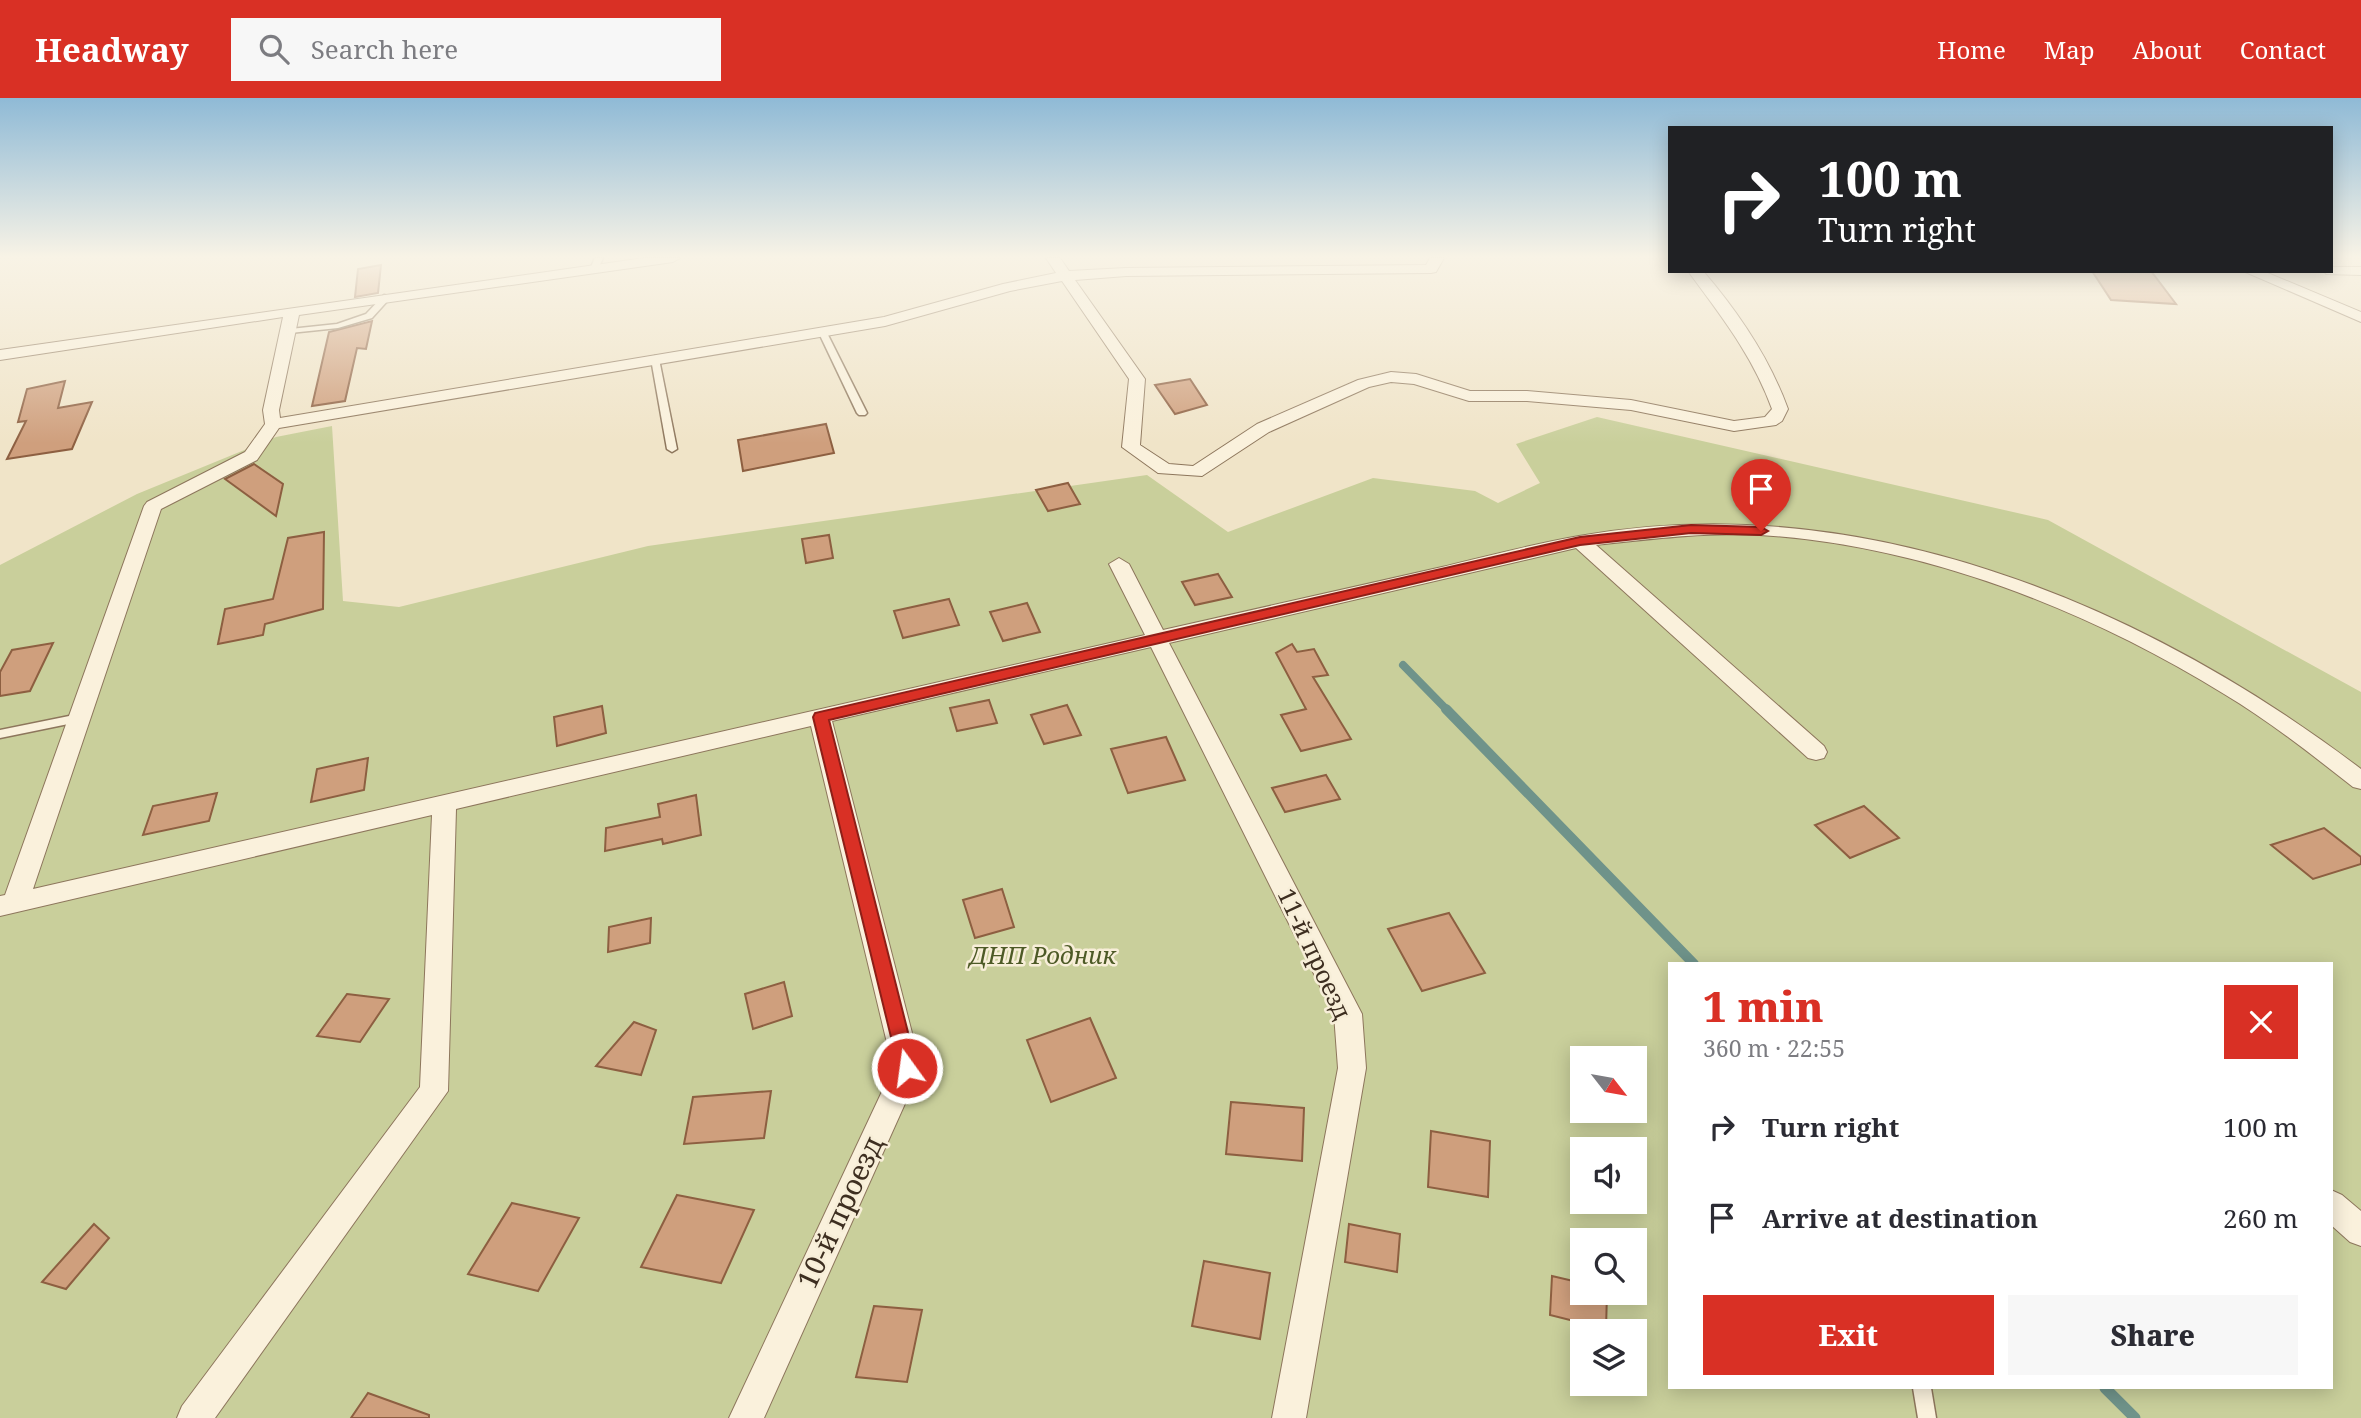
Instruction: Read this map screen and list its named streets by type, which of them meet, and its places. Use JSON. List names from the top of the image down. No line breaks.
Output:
{"streets":{"street":["11-й проезд","10-й проезд"]},"parks":["ДНП Родник"],"north":"bottom right","page":{"header":"Headway","search":"Search here","nav":["Home","Map","About","Contact"],"turn":["100 m","Turn right"],"heading":["1 min","360 m · 22:55"],"list":[{"name":"Turn right","value":"100 m"},{"name":"Arrive at destination","value":"260 m"}],"buttons":["Exit","Share"]}}
